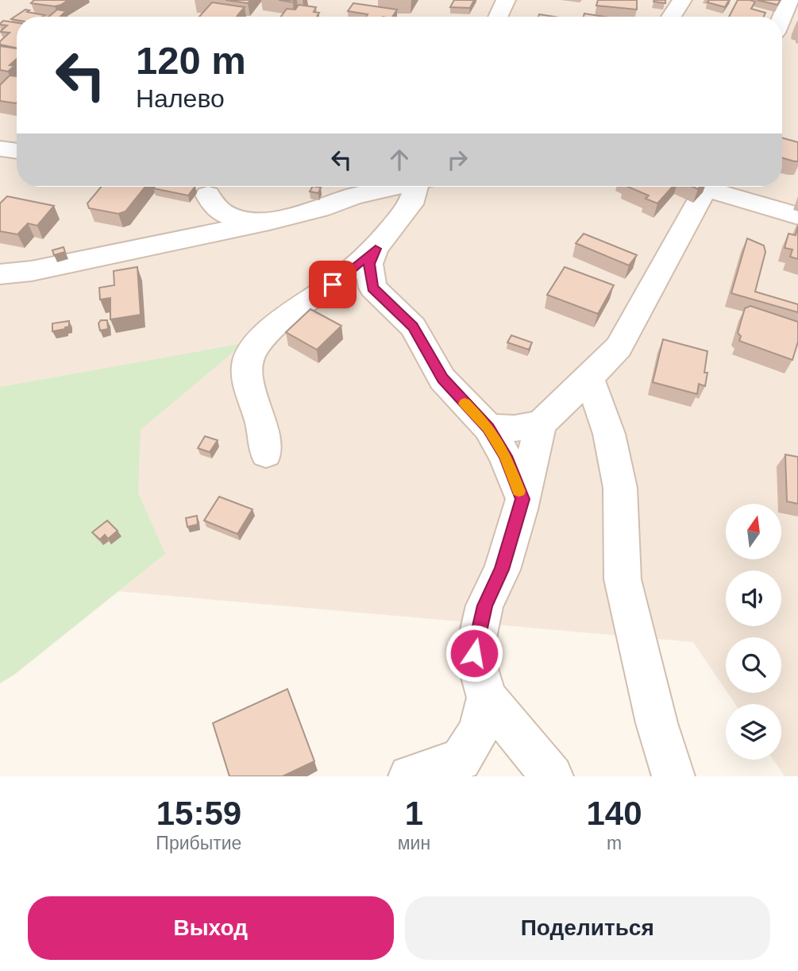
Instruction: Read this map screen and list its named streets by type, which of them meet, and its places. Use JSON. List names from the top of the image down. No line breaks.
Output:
{"north":"top","page":{"turn":["120 m","Налево"],"eta":["15:59","Прибытие","1","мин","140","m"],"buttons":["Выход","Поделиться"]}}
